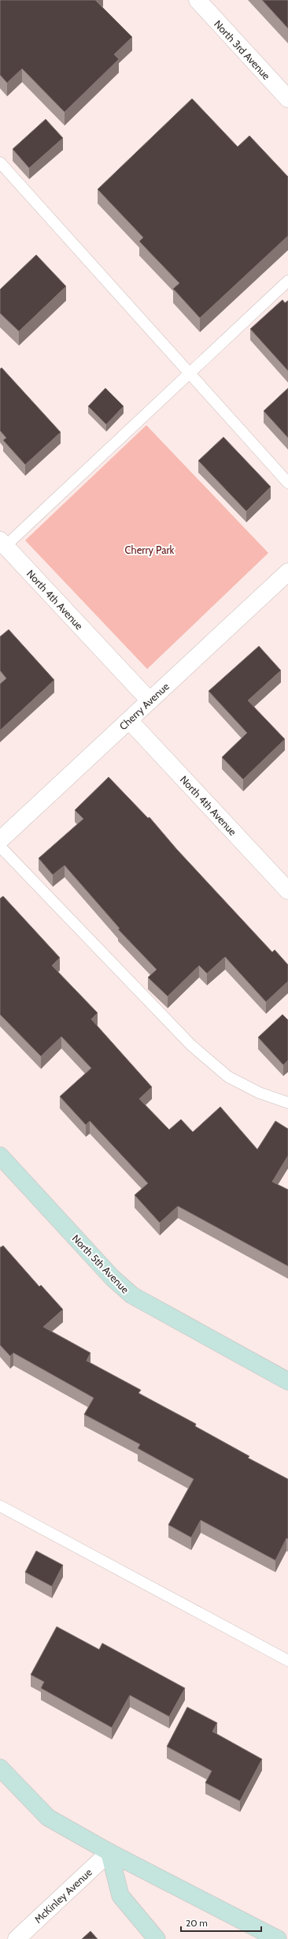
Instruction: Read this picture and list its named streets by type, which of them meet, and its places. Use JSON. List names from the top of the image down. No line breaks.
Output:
{"streets":{"street":["North 3rd Avenue","North 4th Avenue","Cherry Avenue","North 5th Avenue","McKinley Avenue"]},"crossings":[["North 4th Avenue","Cherry Avenue"]],"parks":["Cherry Park"],"scale_bar":"20 m"}
